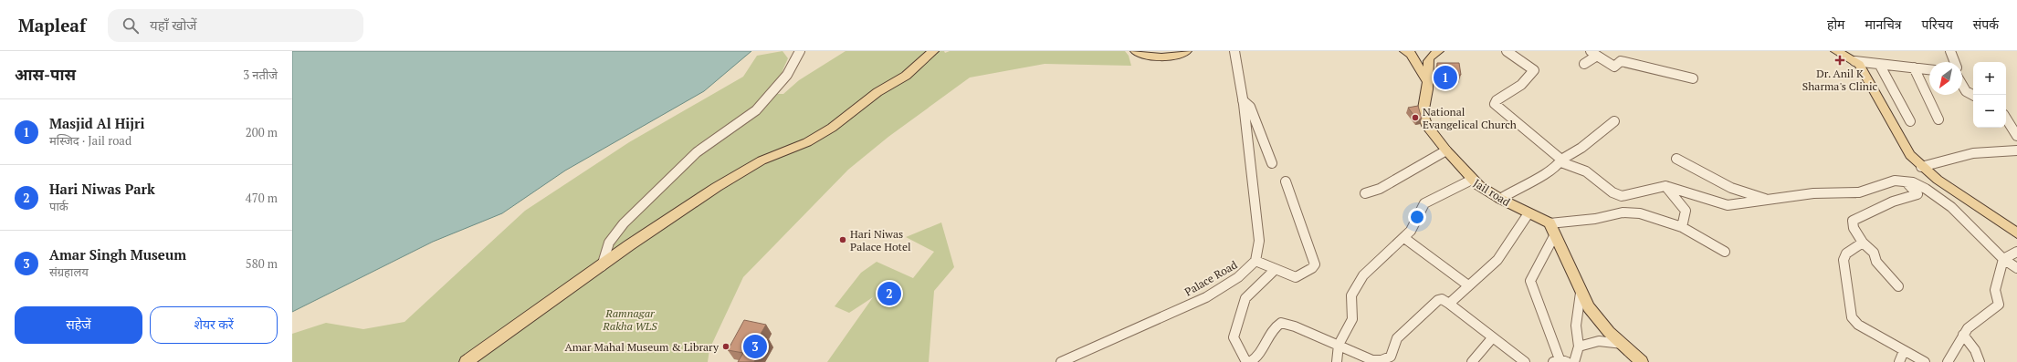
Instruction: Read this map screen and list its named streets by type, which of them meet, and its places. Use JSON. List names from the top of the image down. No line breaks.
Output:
{"streets":{"main road":["Jail road"],"street":["Palace Road"]},"parks":["Ramnagar Rakha WLS"],"places":{"health":["Dr. Anil K Sharma's Clinic"],"other":["National Evangelical Church","Hari Niwas Palace Hotel","Amar Mahal Museum & Library"]},"north":"bottom left","page":{"header":"Mapleaf","search":"यहाँ खोजें","nav":["होम","मानचित्र","परिचय","संपर्क"],"heading":["आस-पास","3 नतीजे"],"map_buttons":["+","−"],"pins":["1","2","3"],"list":[{"mark":"1","name":"Masjid Al Hijri","note":"मस्जिद · Jail road","value":"200 m"},{"mark":"2","name":"Hari Niwas Park","note":"पार्क","value":"470 m"},{"mark":"3","name":"Amar Singh Museum","note":"संग्रहालय","value":"580 m"}],"buttons":["सहेजें","शेयर करें"]}}
